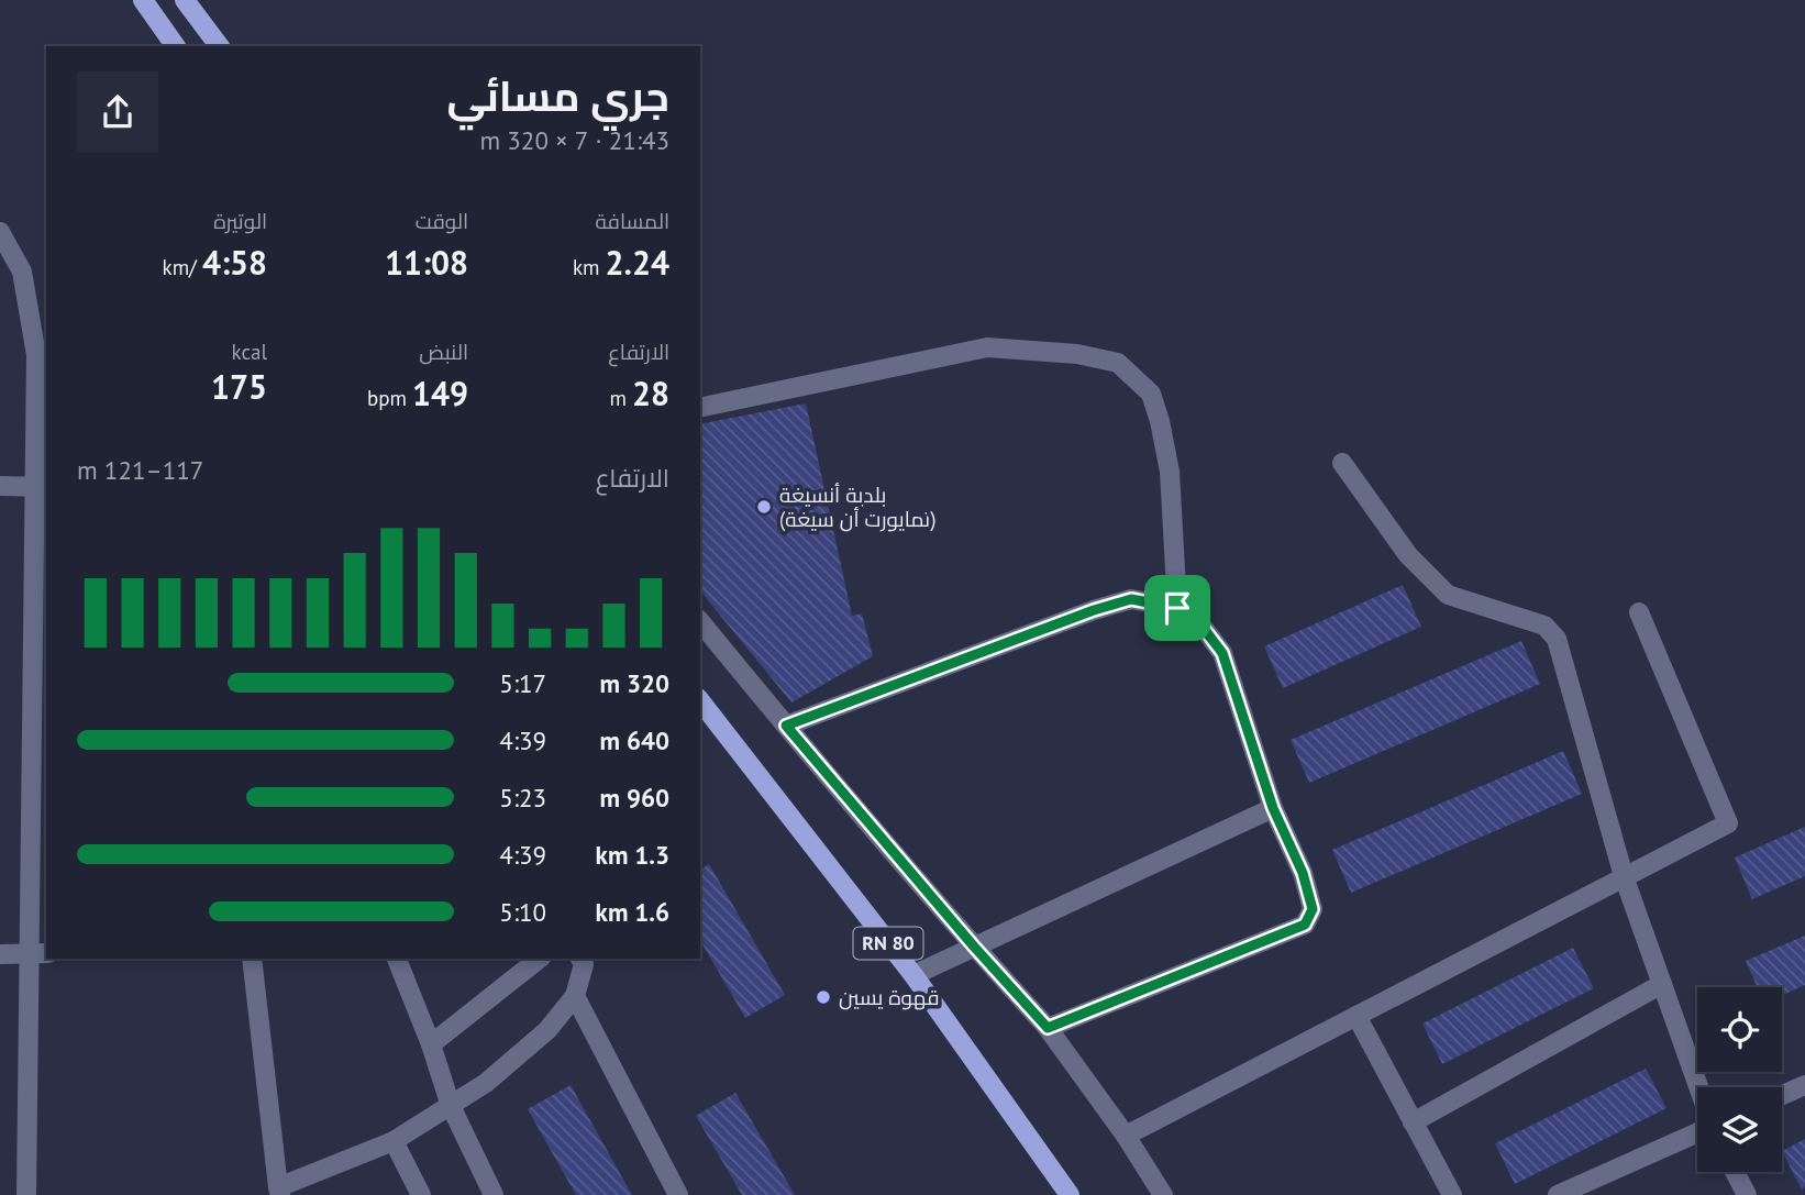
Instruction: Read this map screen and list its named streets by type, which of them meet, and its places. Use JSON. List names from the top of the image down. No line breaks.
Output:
{"streets":{"main road":["RN 80"]},"places":["بلدية أنسيغة (تمايورت أن سيغة)","قهوة يسين"],"page":{"heading":["جري مسائي","21:43 · 7 × 320 m"],"stats":[["المسافة","2.24 km"],["الوقت","11:08"],["الوتيرة","4:58 /km"],["الارتفاع","28 m"],["النبض","149 bpm"],["kcal","175"]],"chart":["الارتفاع","117–121 m"],"list":[{"name":"320 m","note":"5:17"},{"name":"640 m","note":"4:39"},{"name":"960 m","note":"5:23"},{"name":"1.3 km","note":"4:39"},{"name":"1.6 km","note":"5:10"}]}}
